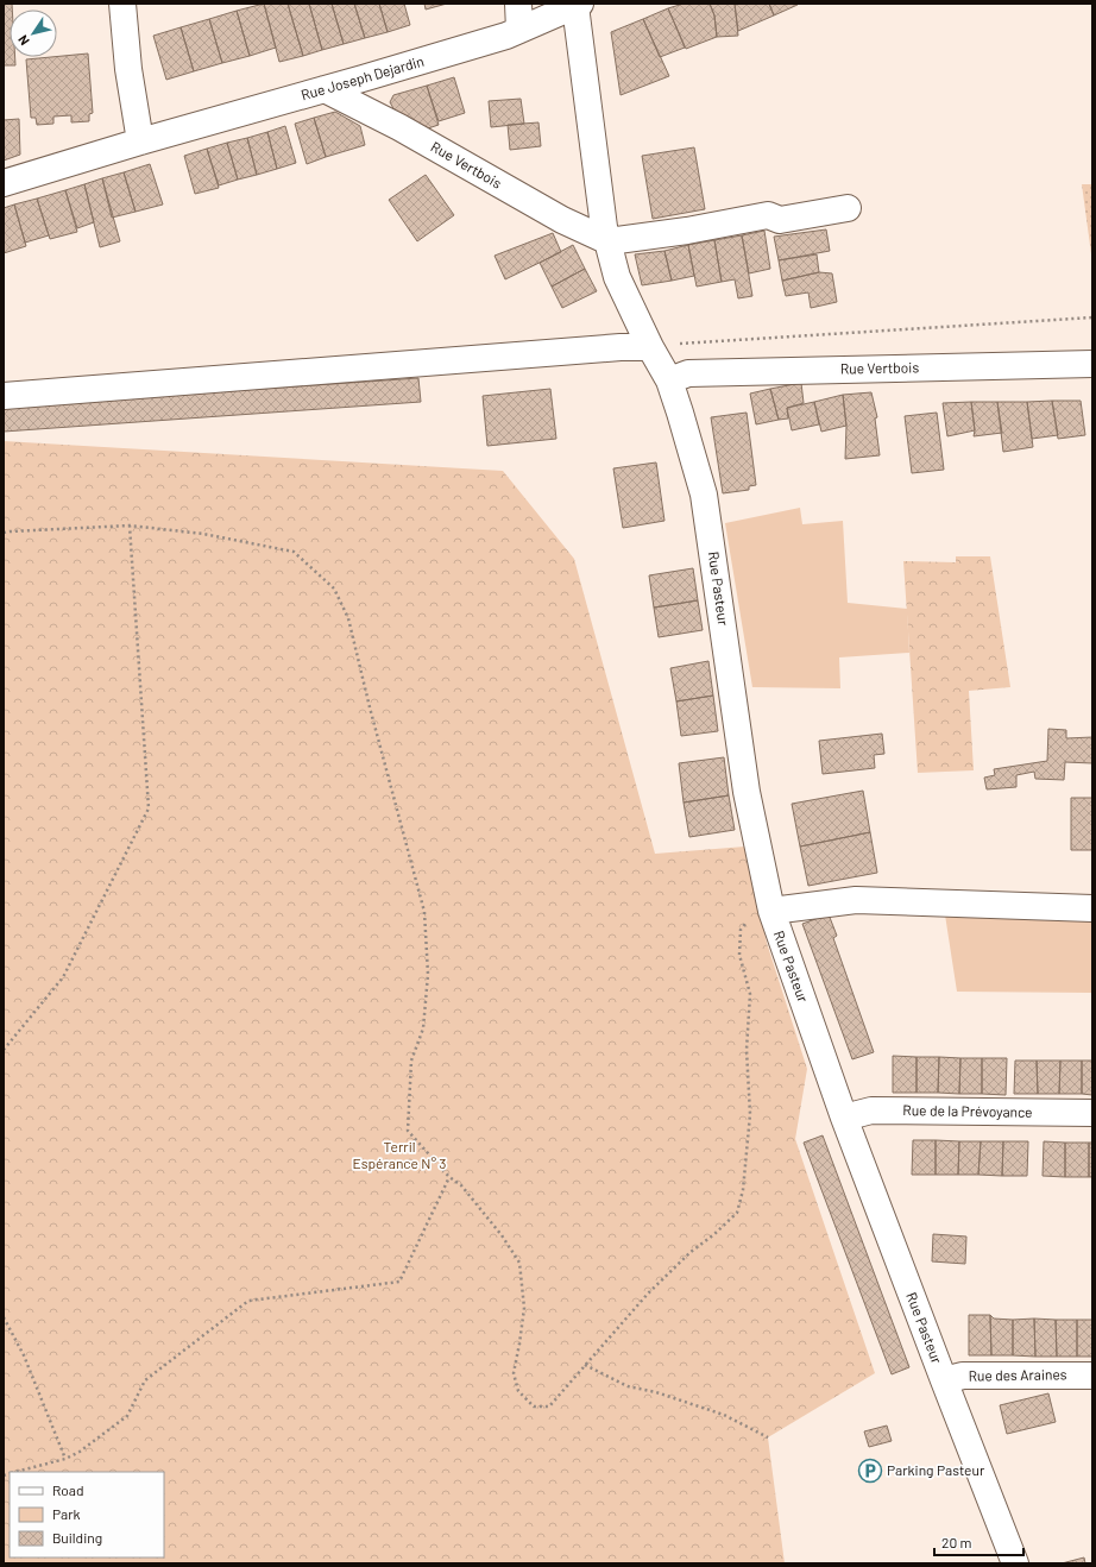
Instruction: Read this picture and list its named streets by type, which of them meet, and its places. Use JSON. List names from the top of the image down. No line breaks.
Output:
{"streets":{"street":["Rue Joseph Dejardin","Rue Vertbois","Rue Pasteur","Rue de la Prévoyance","Rue des Araines"]},"crossings":[["Rue Joseph Dejardin","Rue Vertbois"],["Rue Vertbois","Rue Pasteur"],["Rue Pasteur","Rue de la Prévoyance"],["Rue Pasteur","Rue des Araines"]],"parks":["Terril Espérance N° 3"],"places":{"parking":["Parking Pasteur"]},"legend":["Road","Park","Building"],"scale_bar":"20 m","north":"bottom left"}
